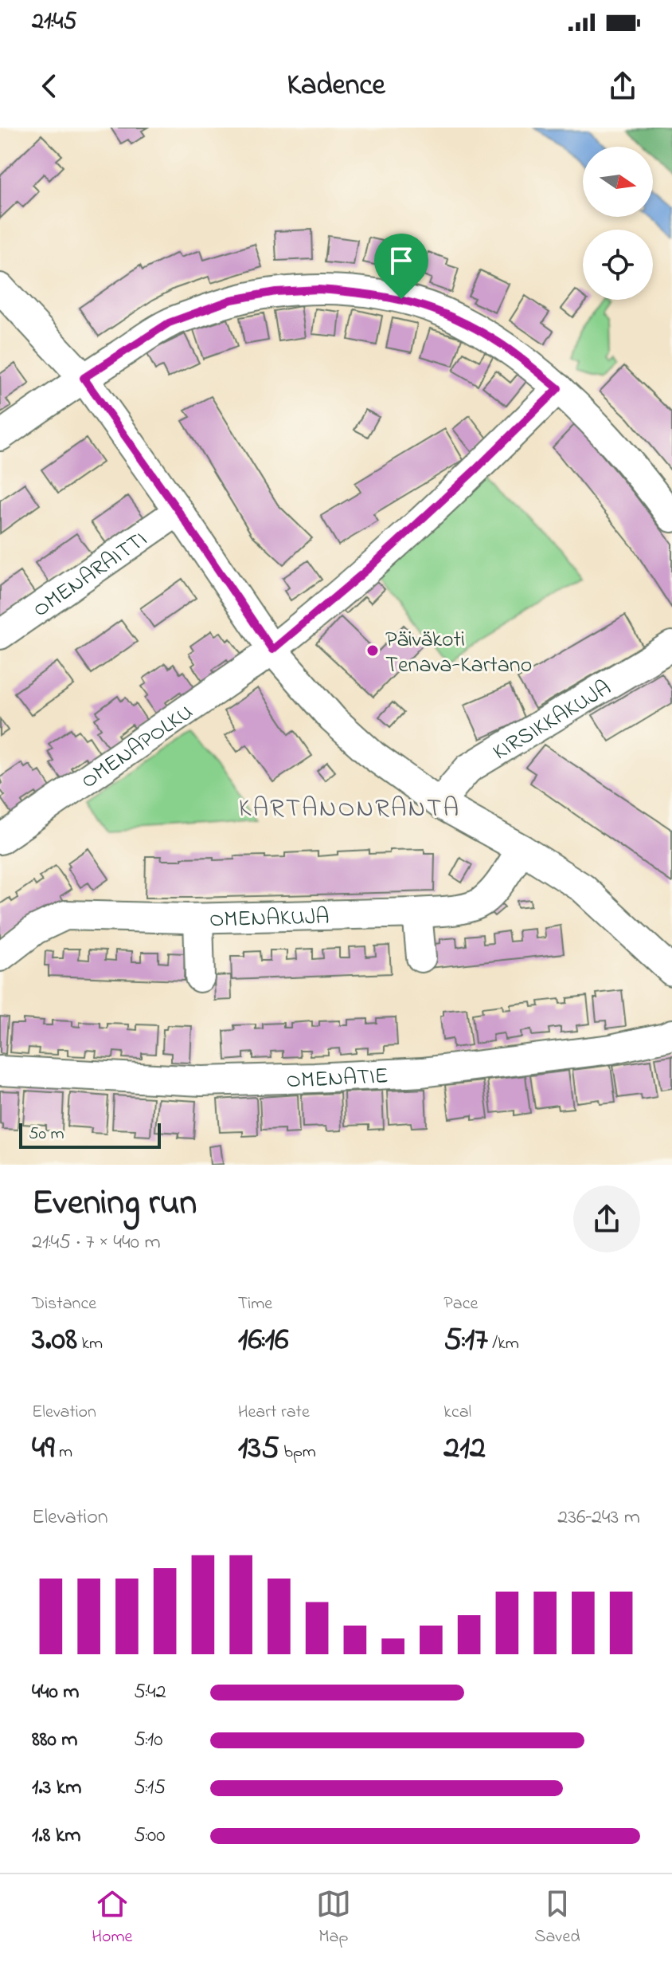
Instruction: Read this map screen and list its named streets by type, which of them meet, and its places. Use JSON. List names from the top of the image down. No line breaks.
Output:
{"streets":{"street":["OMENARAITTI","KIRSIKKAKUJA","OMENAPOLKU","OMENAKUJA","OMENATIE"]},"districts":["KARTANONRANTA"],"places":["Päiväkoti Tenava-Kartano"],"scale_bar":"50 m","north":"right","page":{"status":"21:45","header":"Kadence","scale":"50 m","heading":["Evening run","21:45 · 7 × 440 m"],"stats":[["Distance","3.08 km"],["Time","16:16"],["Pace","5:17 /km"],["Elevation","49 m"],["Heart rate","135 bpm"],["kcal","212"]],"chart":["Elevation","236–243 m"],"list":[{"name":"440 m","note":"5:42"},{"name":"880 m","note":"5:10"},{"name":"1.3 km","note":"5:15"},{"name":"1.8 km","note":"5:00"}],"tabs":["Home","Map","Saved"]}}
